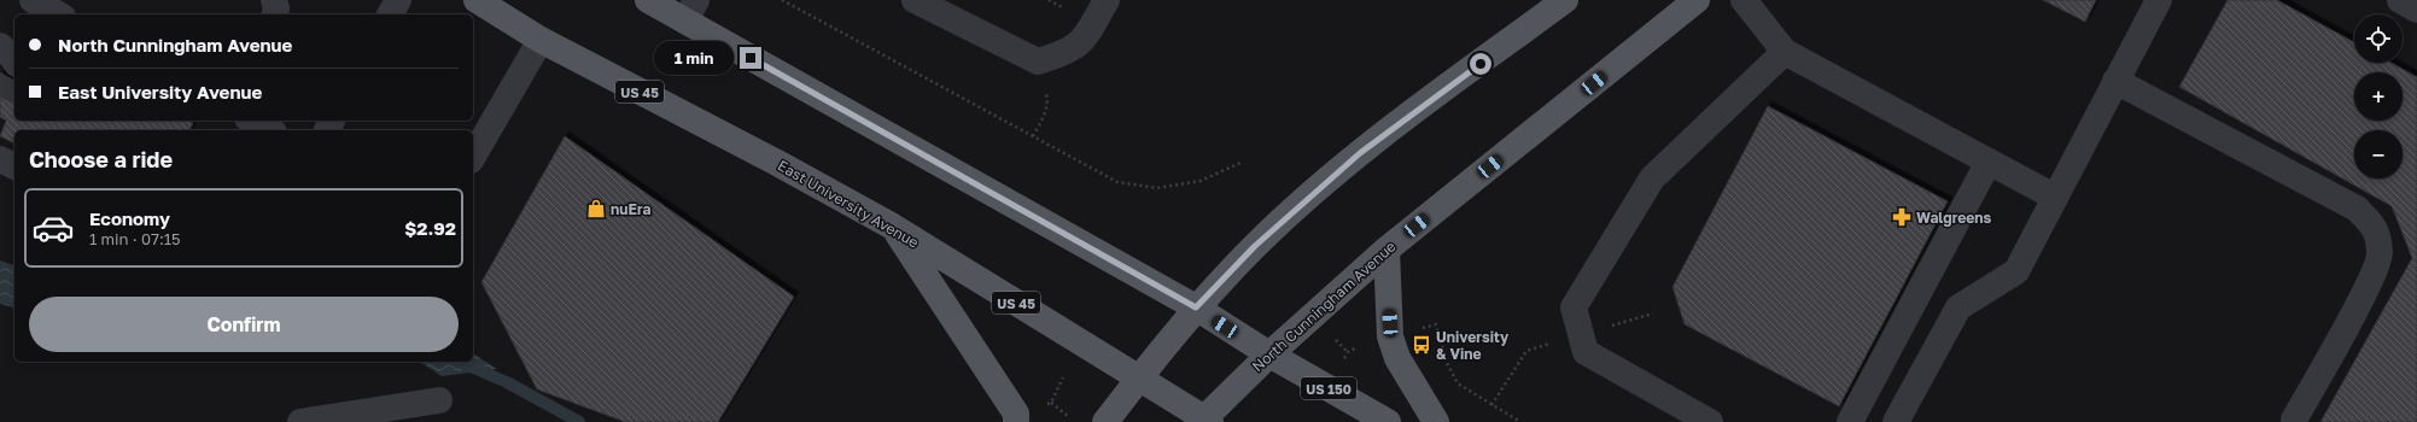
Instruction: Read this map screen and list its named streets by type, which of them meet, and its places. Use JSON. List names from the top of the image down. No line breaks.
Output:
{"streets":{"main road":["US 45","East University Avenue","North Cunningham Avenue","US 150"]},"crossings":[["East University Avenue","North Cunningham Avenue"],["North Cunningham Avenue","US 150"]],"places":{"shop":["nuEra"],"pharmacy":["Walgreens"],"bus stop":["University & Vine"]},"page":{"map_buttons":["+","−"],"banner":["North Cunningham Avenue","East University Avenue"],"bubble":"1 min","heading":"Choose a ride","list":[{"name":"Economy","note":"1 min · 07:15","value":"$2.92"}],"buttons":"Confirm"}}
